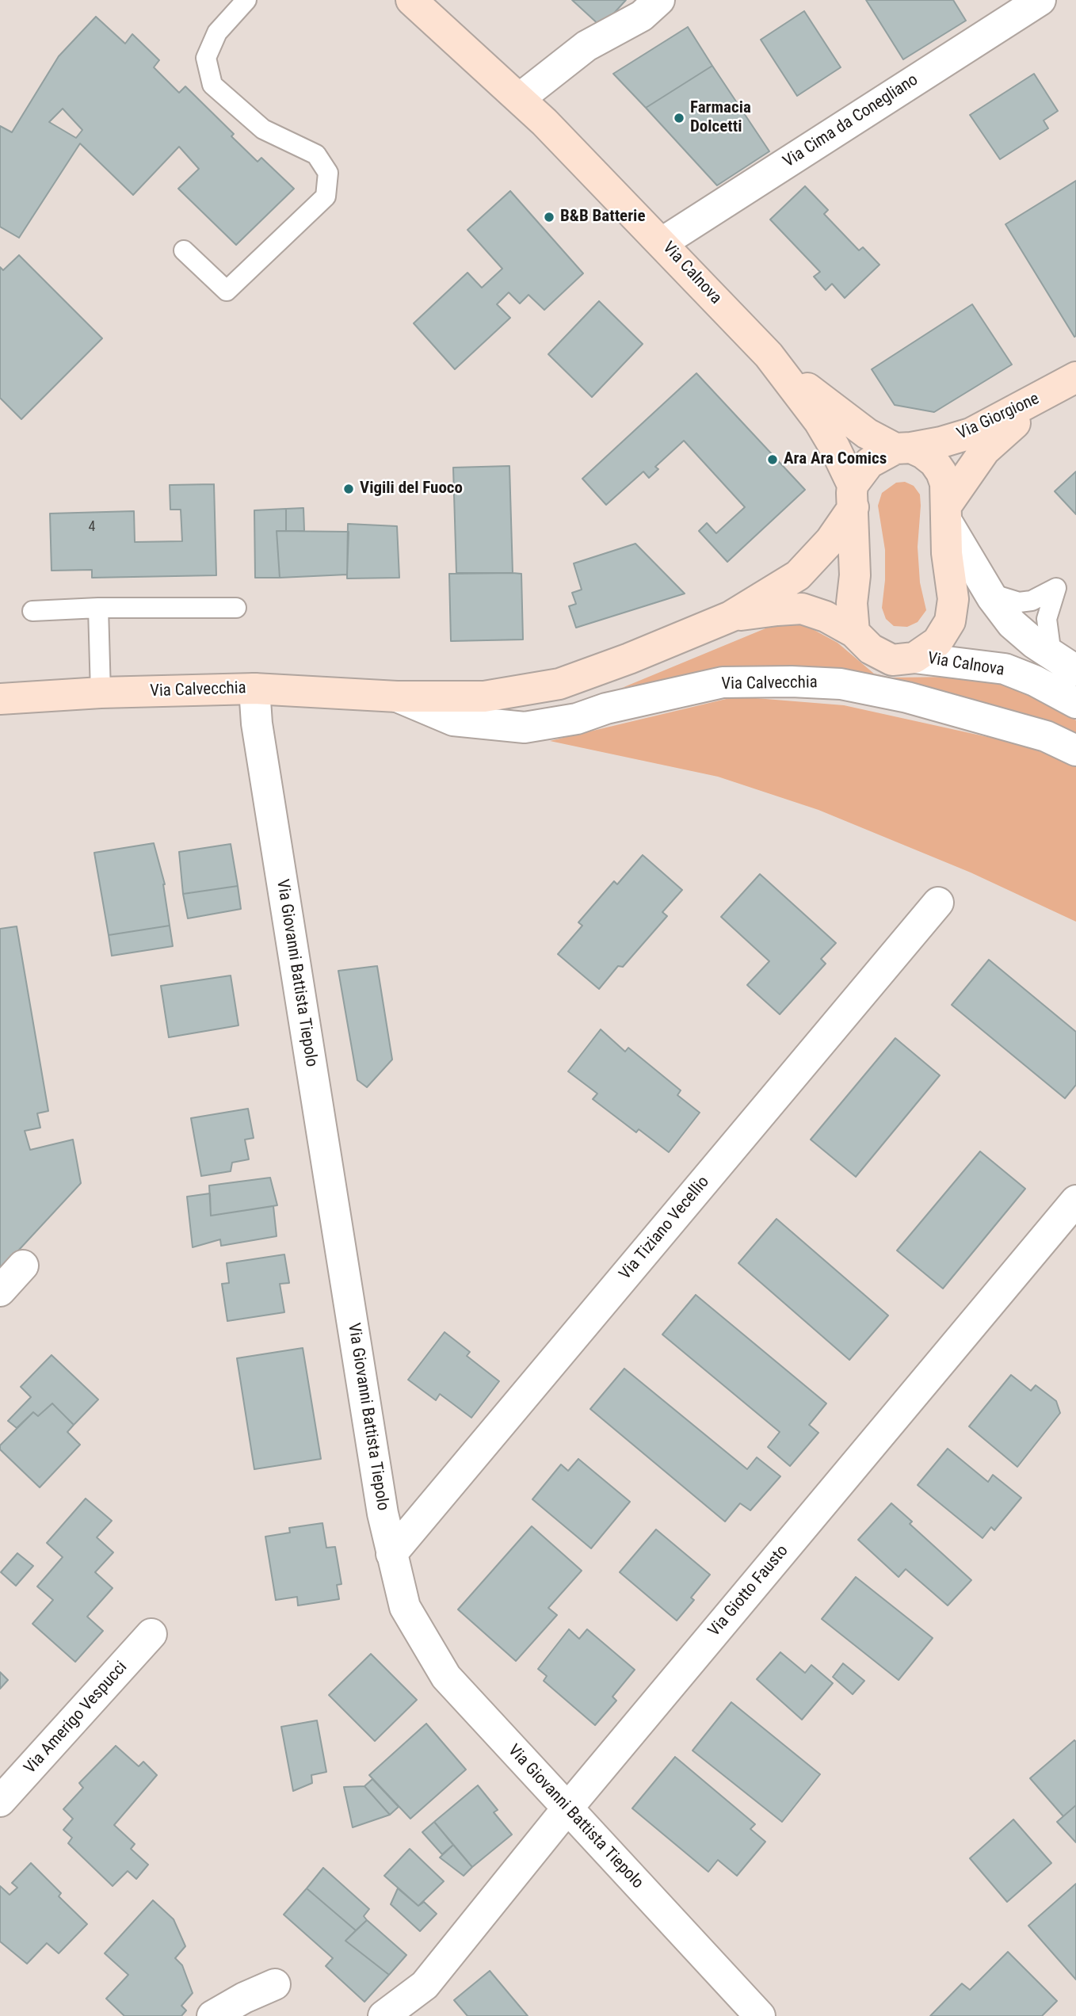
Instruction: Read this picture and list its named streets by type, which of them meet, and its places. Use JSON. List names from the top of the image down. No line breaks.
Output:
{"streets":{"main road":["Via Calnova","Via Giorgione","Via Calvecchia"],"street":["Via Cima da Conegliano","Via Giovanni Battista Tiepolo","Via Tiziano Vecellio","Via Giotto Fausto","Via Amerigo Vespucci"]},"crossings":[["Via Cima da Conegliano","Via Calnova"],["Via Calnova","Via Giorgione"],["Via Calnova","Via Calvecchia"],["Via Giorgione","Via Calvecchia"],["Via Calvecchia","Via Giovanni Battista Tiepolo"],["Via Giovanni Battista Tiepolo","Via Tiziano Vecellio"],["Via Giovanni Battista Tiepolo","Via Giotto Fausto"]],"places":["Farmacia Dolcetti","B&B Batterie","Ara Ara Comics","Vigili del Fuoco"],"house_numbers":["4"]}
